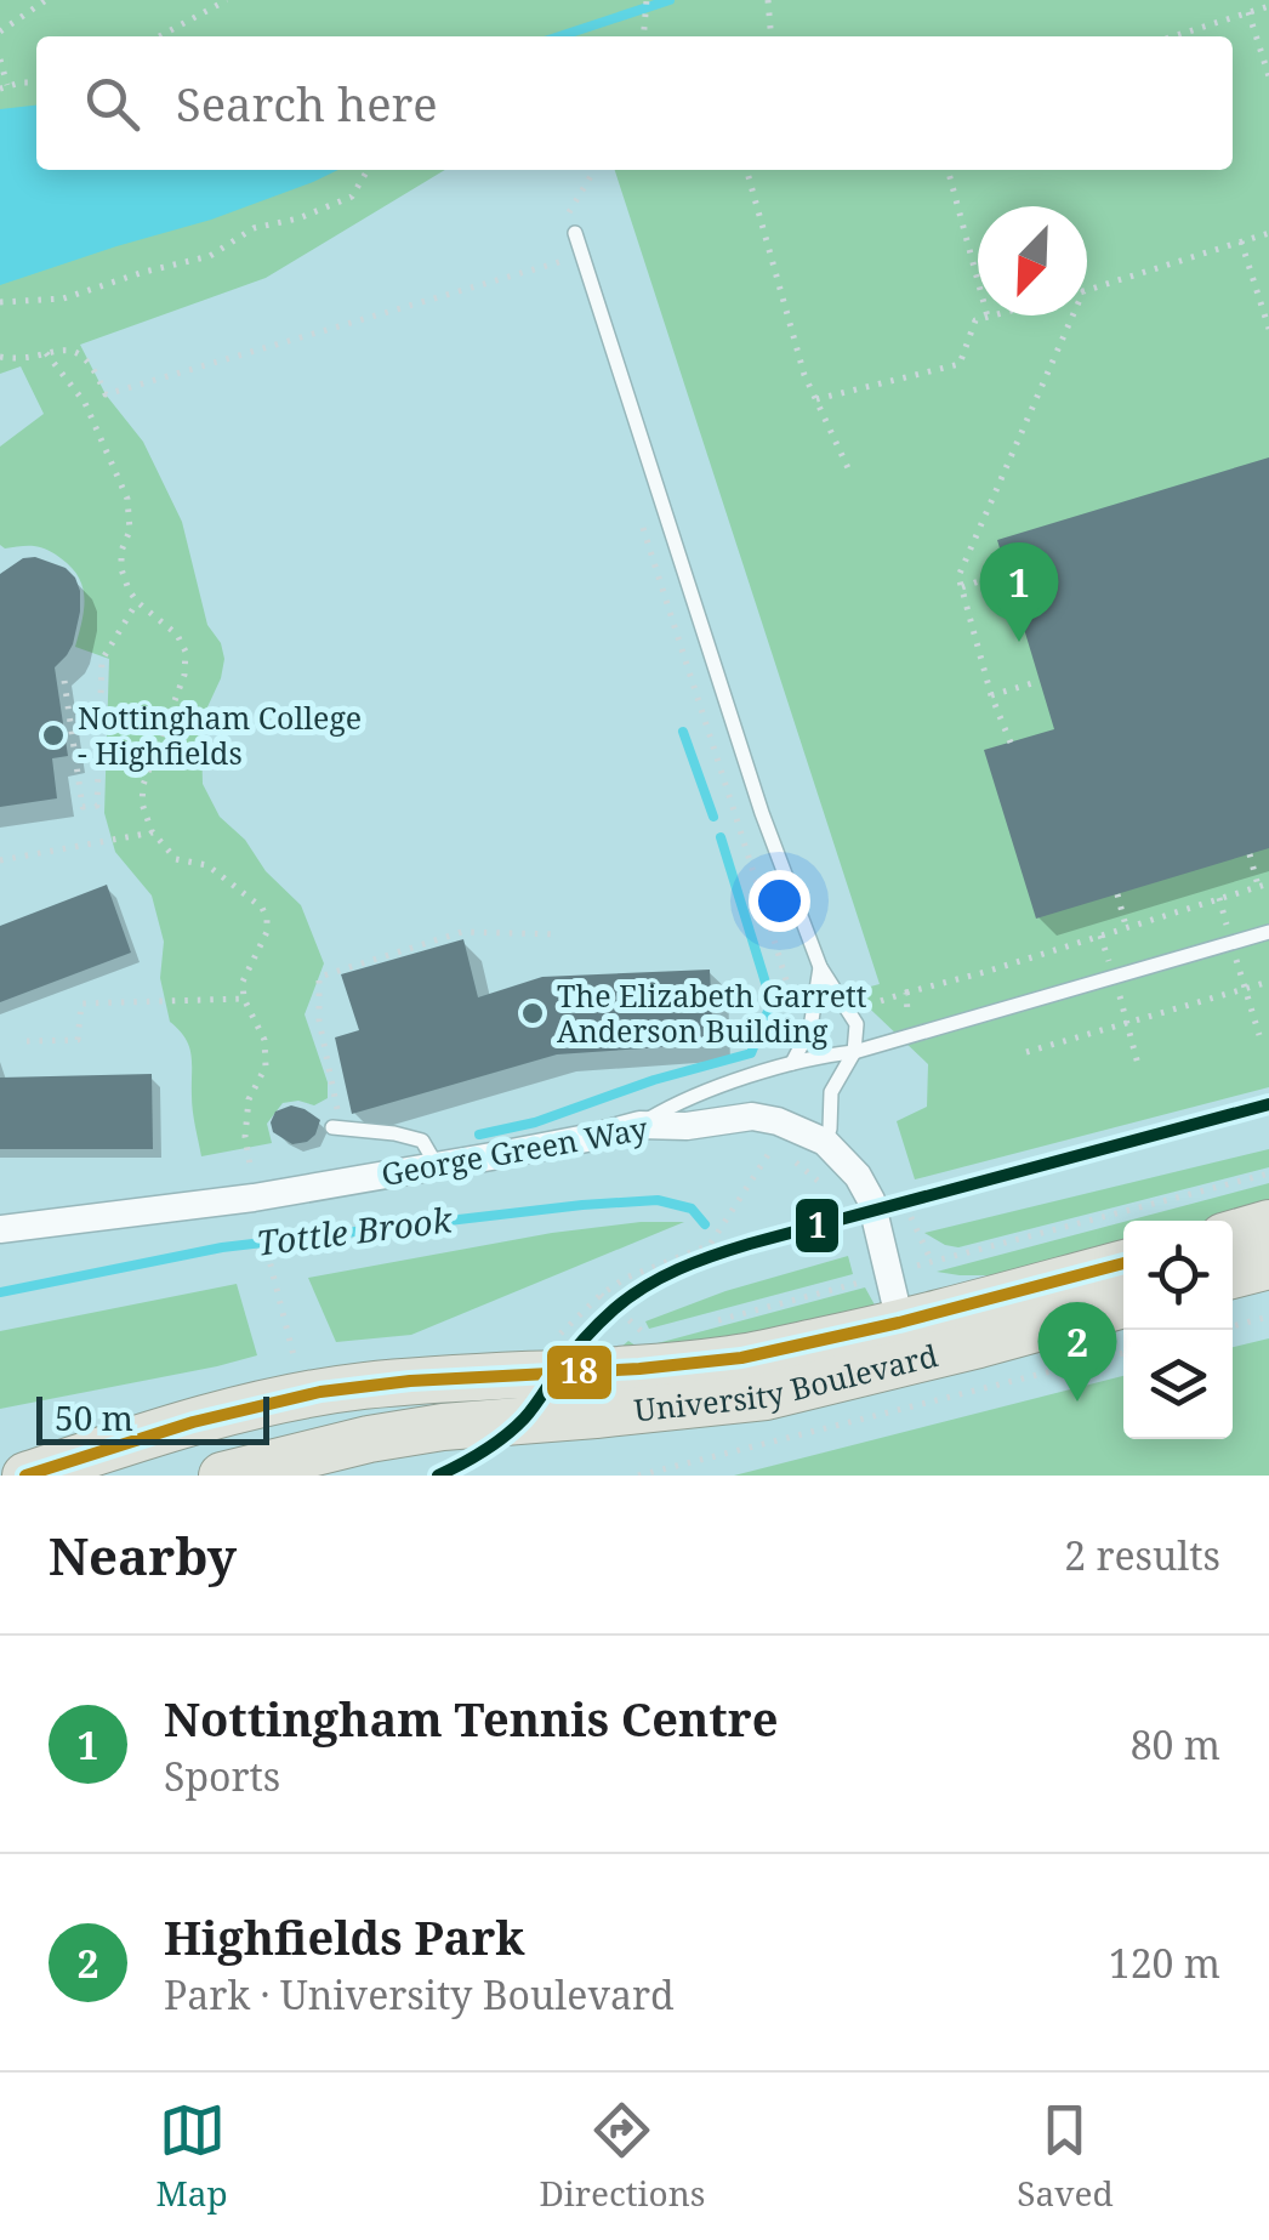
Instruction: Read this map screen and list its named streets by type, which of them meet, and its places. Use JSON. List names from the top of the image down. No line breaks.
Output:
{"streets":{"main road":["University Boulevard"],"street":["George Green Way"]},"crossings":[["George Green Way","University Boulevard"]],"water":["Tottle Brook"],"places":["Nottingham College - Highfields","The Elizabeth Garrett Anderson Building"],"lines":["transit line 1","transit line 18"],"scale_bar":"50 m","north":"bottom left","page":{"search":"Search here","pins":["1","2"],"scale":"50 m","heading":["Nearby","2 results"],"list":[{"mark":"1","name":"Nottingham Tennis Centre","note":"Sports","value":"80 m"},{"mark":"2","name":"Highfields Park","note":"Park · University Boulevard","value":"120 m"}],"nav":["Map","Directions","Saved"]}}
